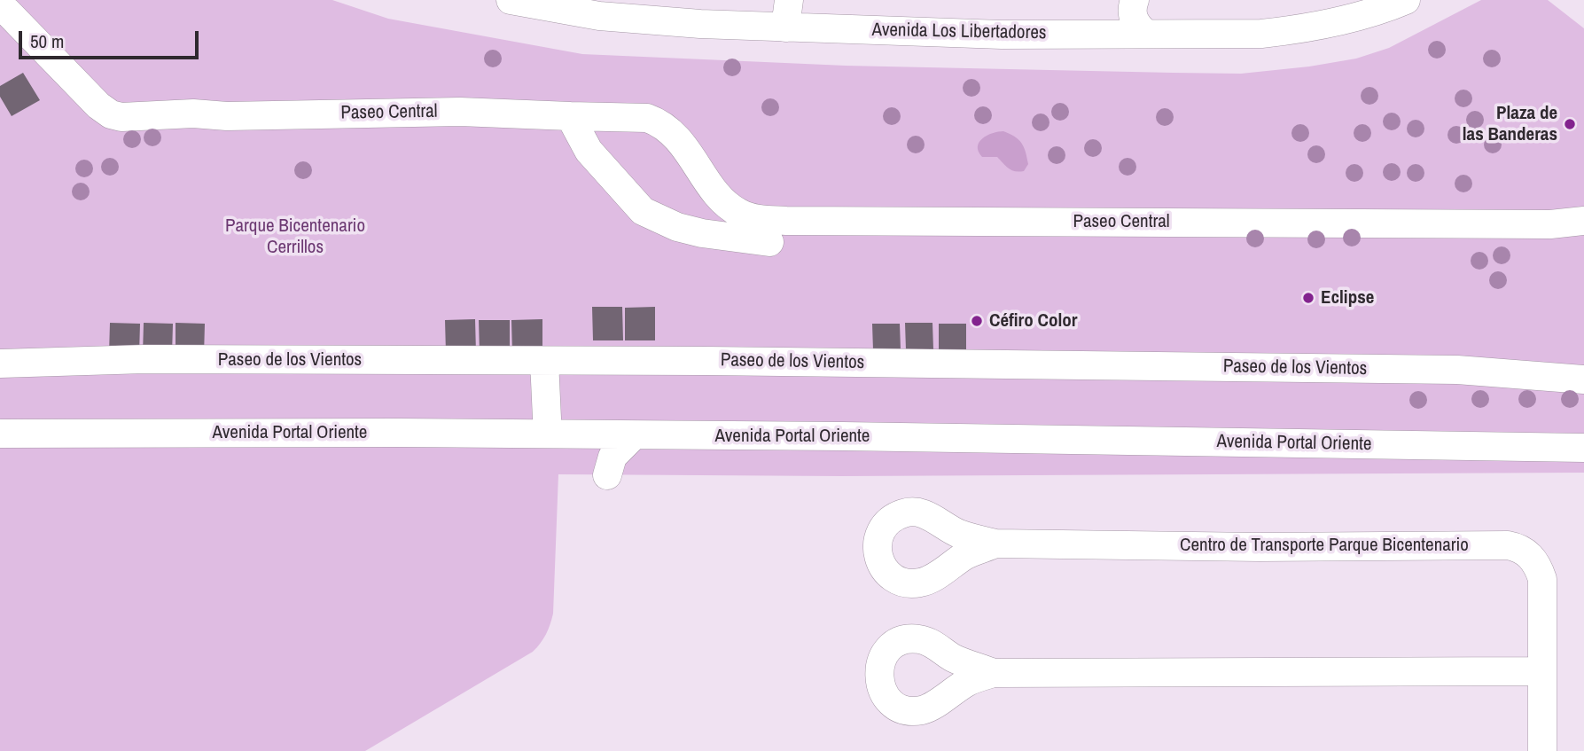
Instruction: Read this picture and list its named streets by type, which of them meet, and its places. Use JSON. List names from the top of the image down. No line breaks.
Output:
{"streets":{"street":["Avenida Los Libertadores","Paseo Central","Paseo de los Vientos","Avenida Portal Oriente","Centro de Transporte Parque Bicentenario"]},"parks":["Parque Bicentenario Cerrillos"],"places":["Plaza de las Banderas","Eclipse","Céfiro Color"],"scale_bar":"50 m"}
